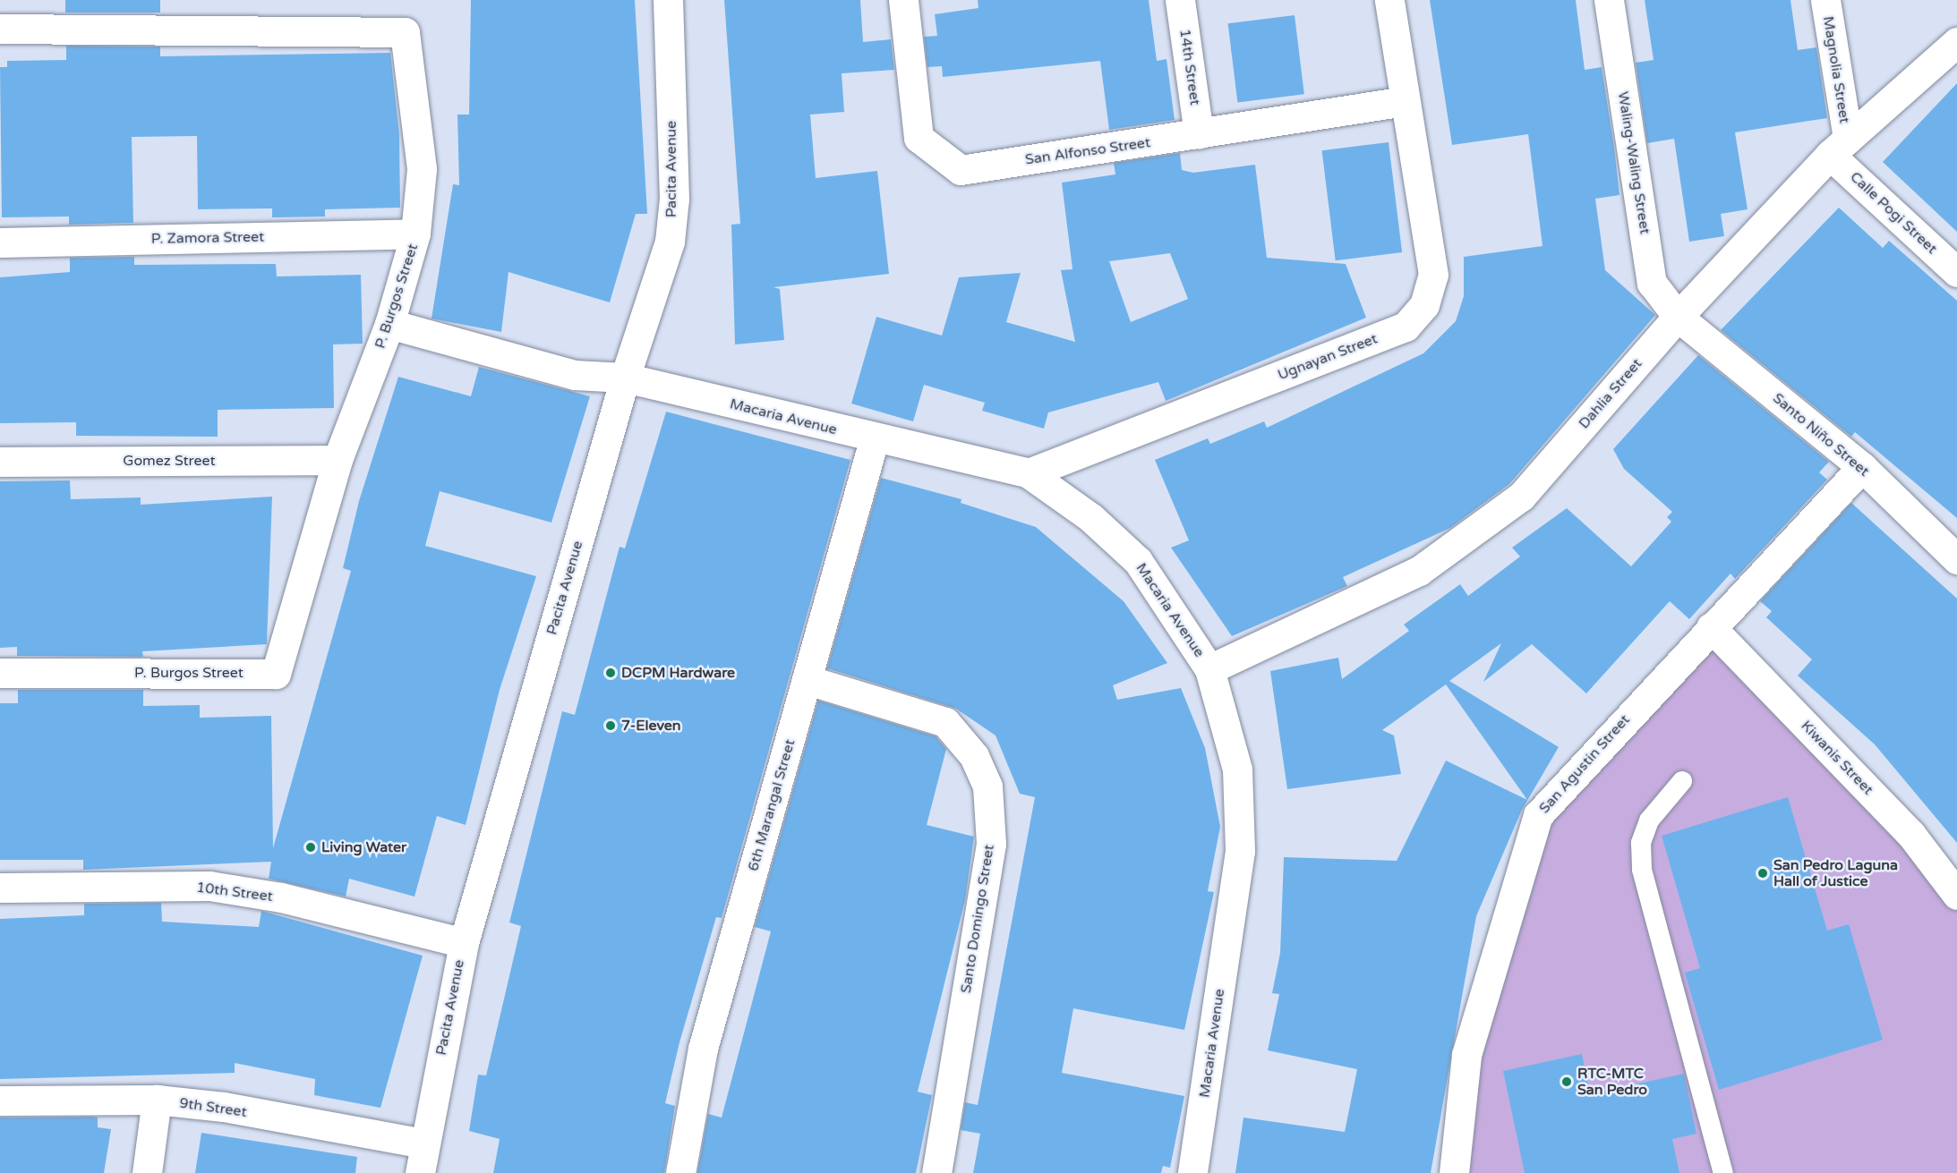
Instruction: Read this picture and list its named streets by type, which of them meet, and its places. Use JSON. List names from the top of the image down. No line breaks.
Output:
{"streets":{"street":["14th Street","Magnolia Street","San Alfonso Street","Waling-Waling Street","Pacita Avenue","Calle Pogi Street","P. Zamora Street","P. Burgos Street","Ugnayan Street","Dahlia Street","Macaria Avenue","Santo Niño Street","Gomez Street","Kiwanis Street","San Agustin Street","6th Marangal Street","10th Street","Santo Domingo Street","9th Street"]},"crossings":[["14th Street","San Alfonso Street"],["Magnolia Street","Calle Pogi Street"],["Magnolia Street","Dahlia Street"],["San Alfonso Street","Ugnayan Street"],["Waling-Waling Street","Dahlia Street"],["Waling-Waling Street","Santo Niño Street"],["Pacita Avenue","Macaria Avenue"],["Pacita Avenue","10th Street"],["Pacita Avenue","9th Street"],["Calle Pogi Street","Dahlia Street"],["P. Zamora Street","P. Burgos Street"],["P. Burgos Street","Macaria Avenue"],["P. Burgos Street","Gomez Street"],["Ugnayan Street","Macaria Avenue"],["Dahlia Street","Macaria Avenue"],["Dahlia Street","Santo Niño Street"],["Macaria Avenue","6th Marangal Street"],["Santo Niño Street","San Agustin Street"],["Kiwanis Street","San Agustin Street"],["6th Marangal Street","Santo Domingo Street"]],"places":["DCPM Hardware","7-Eleven","Living Water","San Pedro Laguna Hall of Justice","RTC-MTC San Pedro"]}
